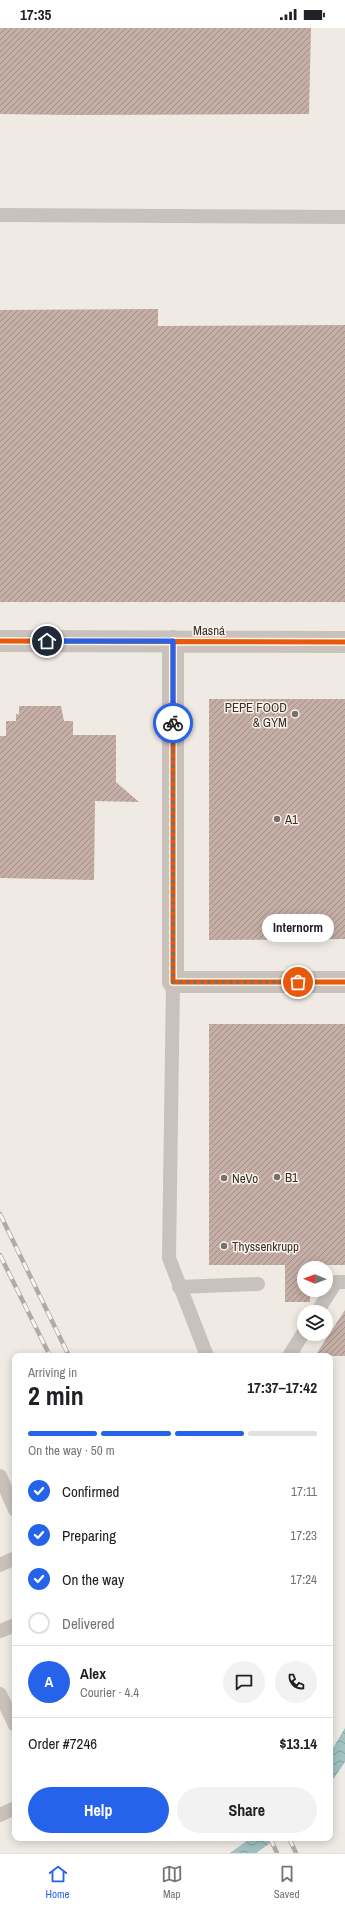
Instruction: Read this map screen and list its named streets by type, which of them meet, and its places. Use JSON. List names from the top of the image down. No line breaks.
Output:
{"streets":{"street":["Masná"]},"places":["PEPE FOOD & GYM","A1","Internorm","B1","NeVo","Thyssenkrupp"],"north":"left","page":{"status":"17:35","bubble":"Internorm","heading":["2 min","Arriving in","17:37–17:42"],"panel":["Alex","Courier · 4.4","Order #7246","$13.14"],"bar":"On the way · 50 m","list":[["Confirmed","17:11"],["Preparing","17:23"],["On the way","17:24"],"Delivered"],"round":"A","buttons":["Help","Share"],"tabs":["Home","Map","Saved"]}}
